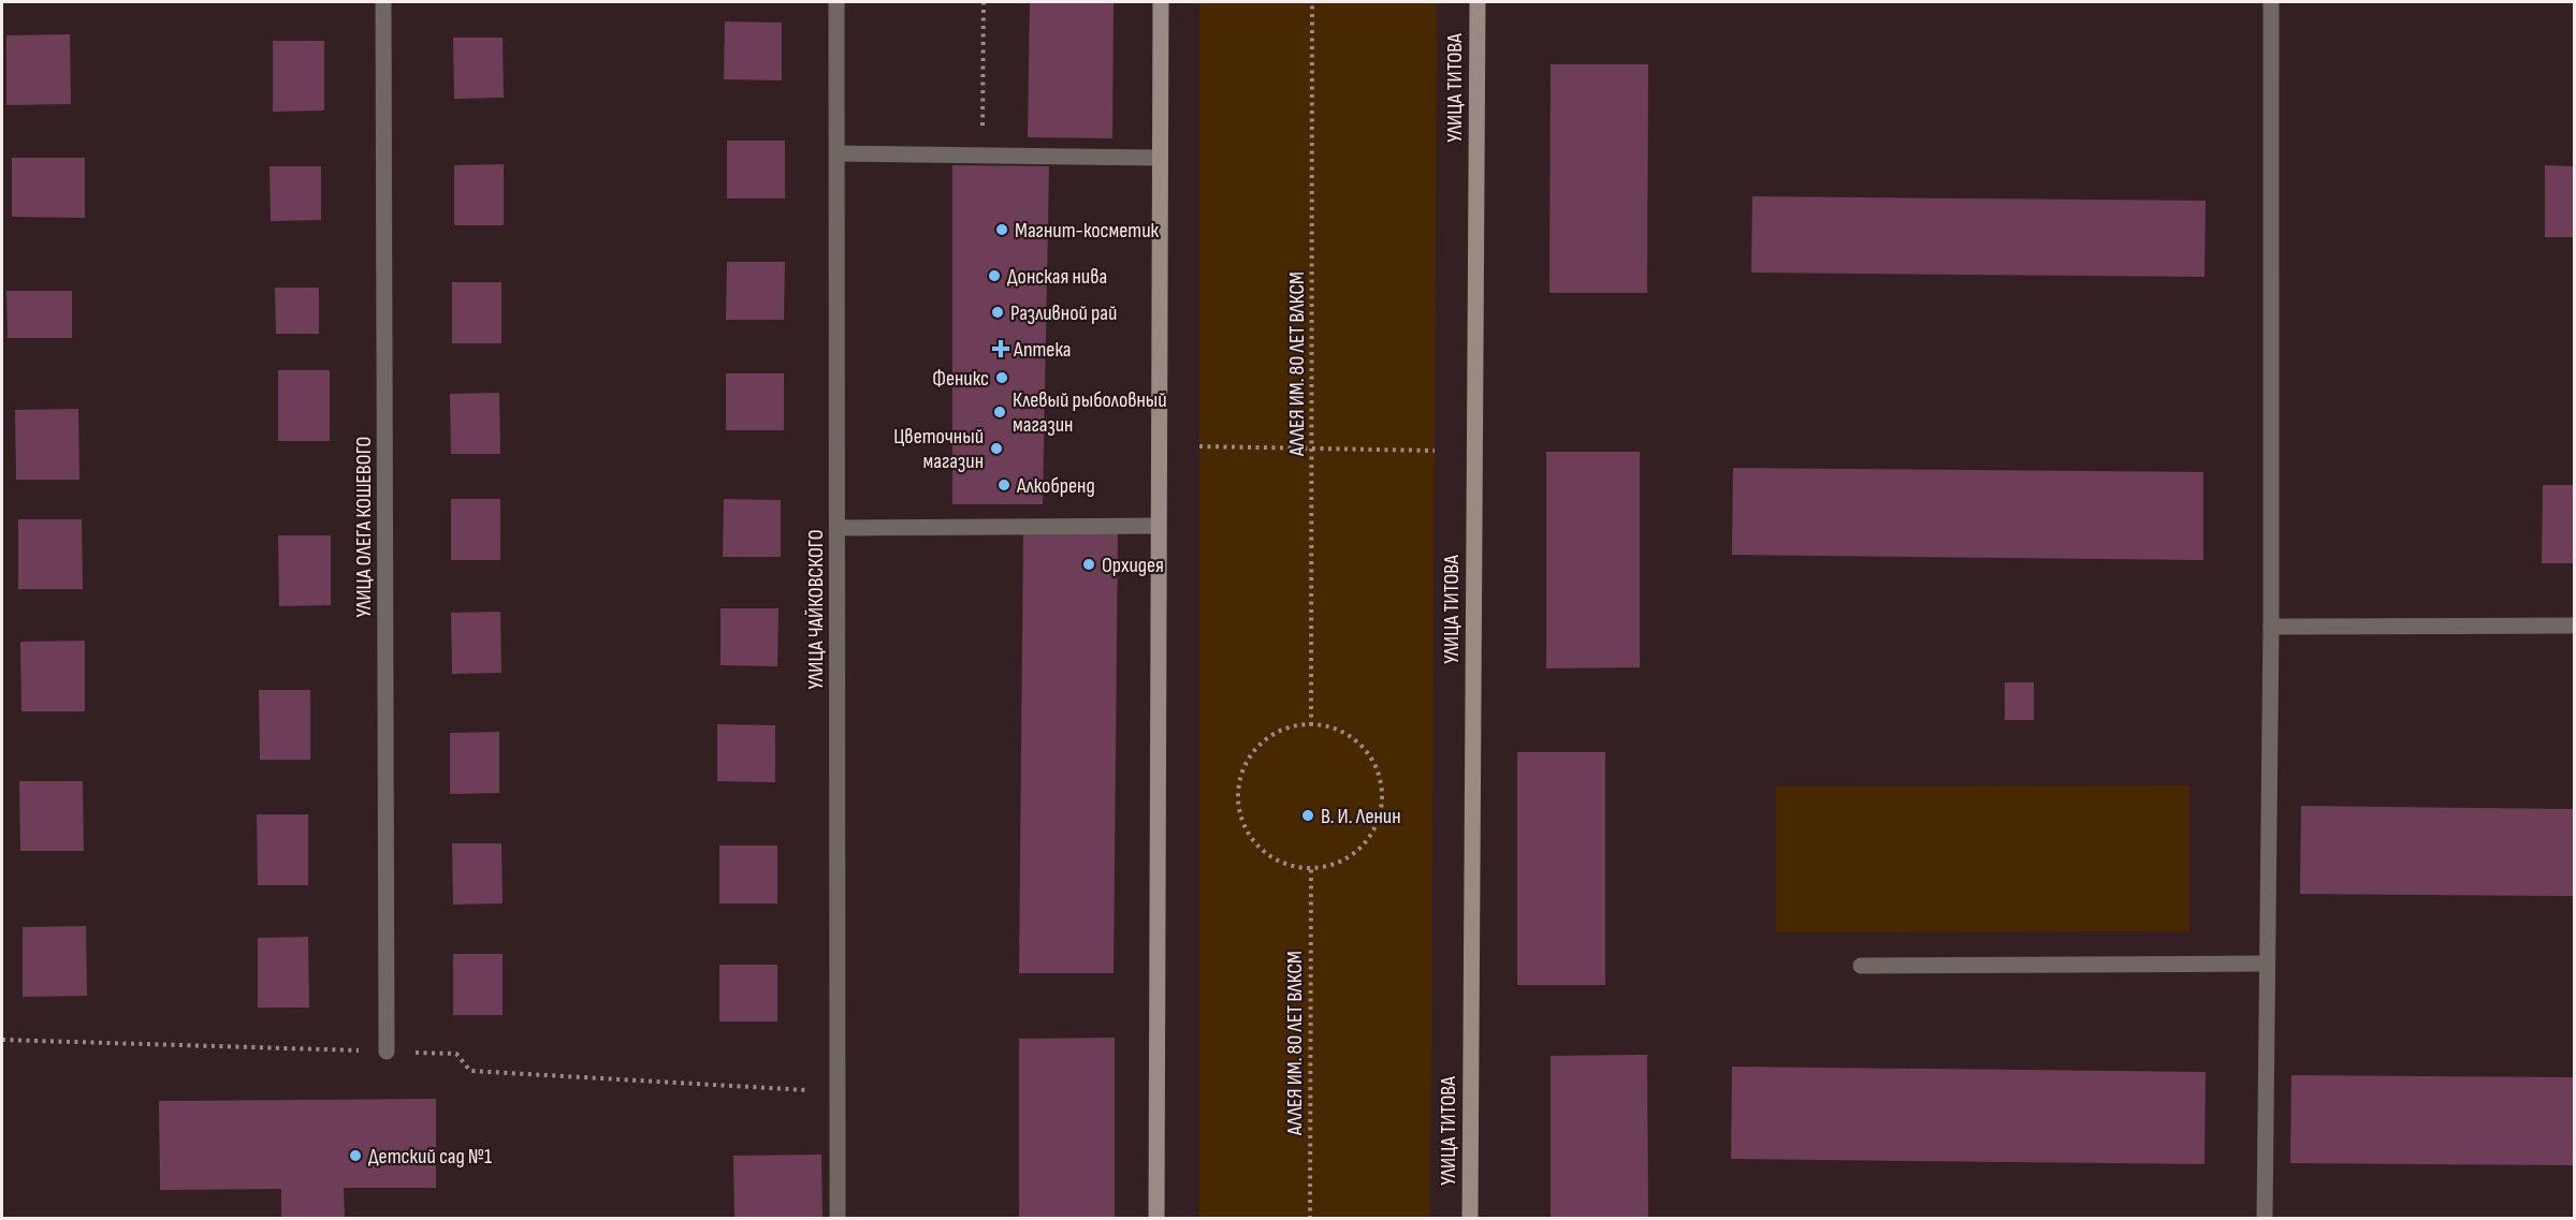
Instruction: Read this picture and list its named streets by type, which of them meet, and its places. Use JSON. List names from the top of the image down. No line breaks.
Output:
{"streets":{"street":["УЛИЦА ТИТОВА","УЛИЦА ОЛЕГА КОШЕВОГО","УЛИЦА ЧАЙКОВСКОГО"],"path":["АЛЛЕЯ ИМ. 80 ЛЕТ ВЛКСМ"]},"places":{"other":["Магнит-косметик","Донская нива","Разливной рай","Феникс","Клевый рыболовный магазин","Цветочный магазин","Алкобренд","Орхидея","В. И. Ленин","Детский сад №1"],"health":["Аптека"]}}
